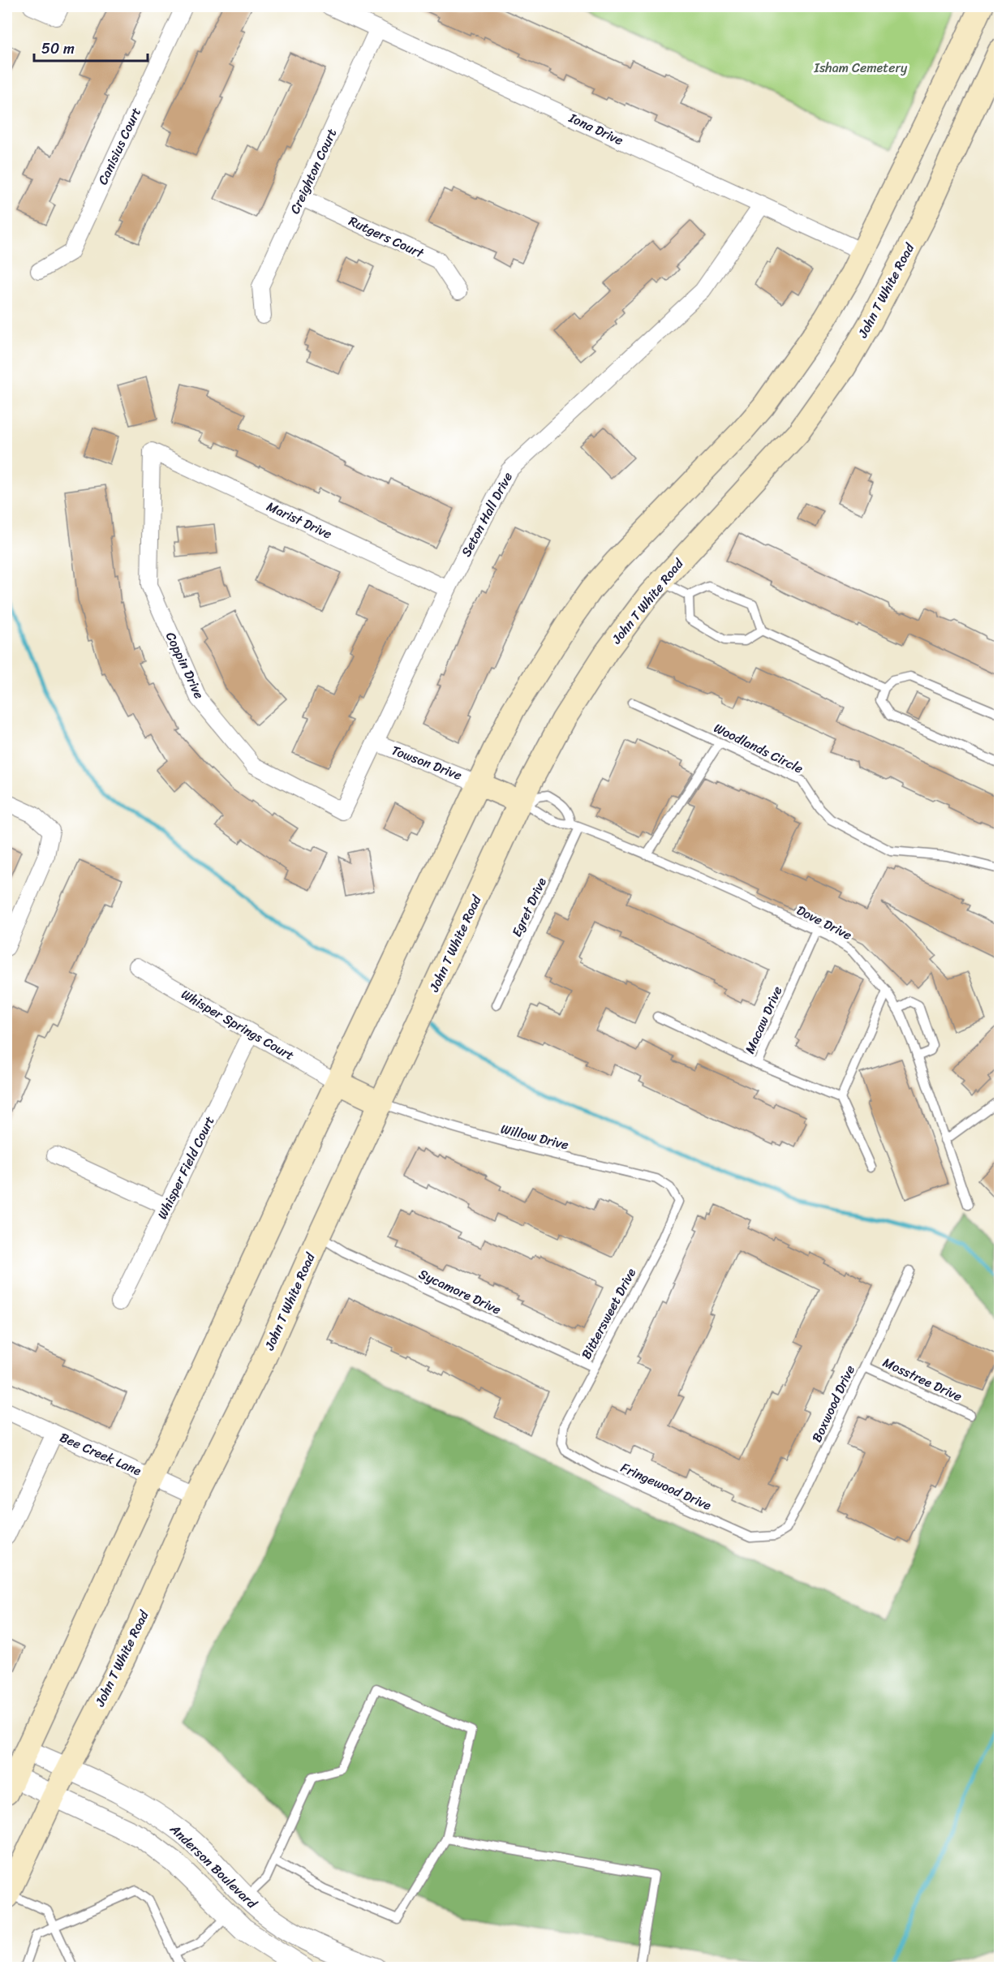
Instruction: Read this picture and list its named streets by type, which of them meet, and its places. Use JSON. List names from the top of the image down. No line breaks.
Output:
{"streets":{"main road":["John T White Road"],"street":["Iona Drive","Canisius Court","Creighton Court","Rutgers Court","Seton Hall Drive","Marist Drive","Coppin Drive","Towson Drive","Whisper Springs Court","Whisper Field Court","Bee Creek Lane","Anderson Boulevard"],"lane":["Woodlands Circle","Egret Drive","Dove Drive","Macaw Drive","Willow Drive","Sycamore Drive","Bittersweet Drive","Mosstree Drive","Boxwood Drive","Fringewood Drive"]},"crossings":[["Iona Drive","Creighton Court"],["Iona Drive","Seton Hall Drive"],["Creighton Court","Rutgers Court"],["John T White Road","Willow Drive"],["John T White Road","Sycamore Drive"],["John T White Road","Bee Creek Lane"],["John T White Road","Anderson Boulevard"],["Seton Hall Drive","Marist Drive"],["Seton Hall Drive","Coppin Drive"],["Seton Hall Drive","Towson Drive"],["Marist Drive","Coppin Drive"],["Egret Drive","Dove Drive"],["Dove Drive","Macaw Drive"],["Whisper Springs Court","Whisper Field Court"],["Willow Drive","Bittersweet Drive"],["Sycamore Drive","Bittersweet Drive"],["Bittersweet Drive","Fringewood Drive"],["Mosstree Drive","Boxwood Drive"],["Boxwood Drive","Fringewood Drive"]],"parks":["Isham Cemetery"],"scale_bar":"50 m"}
